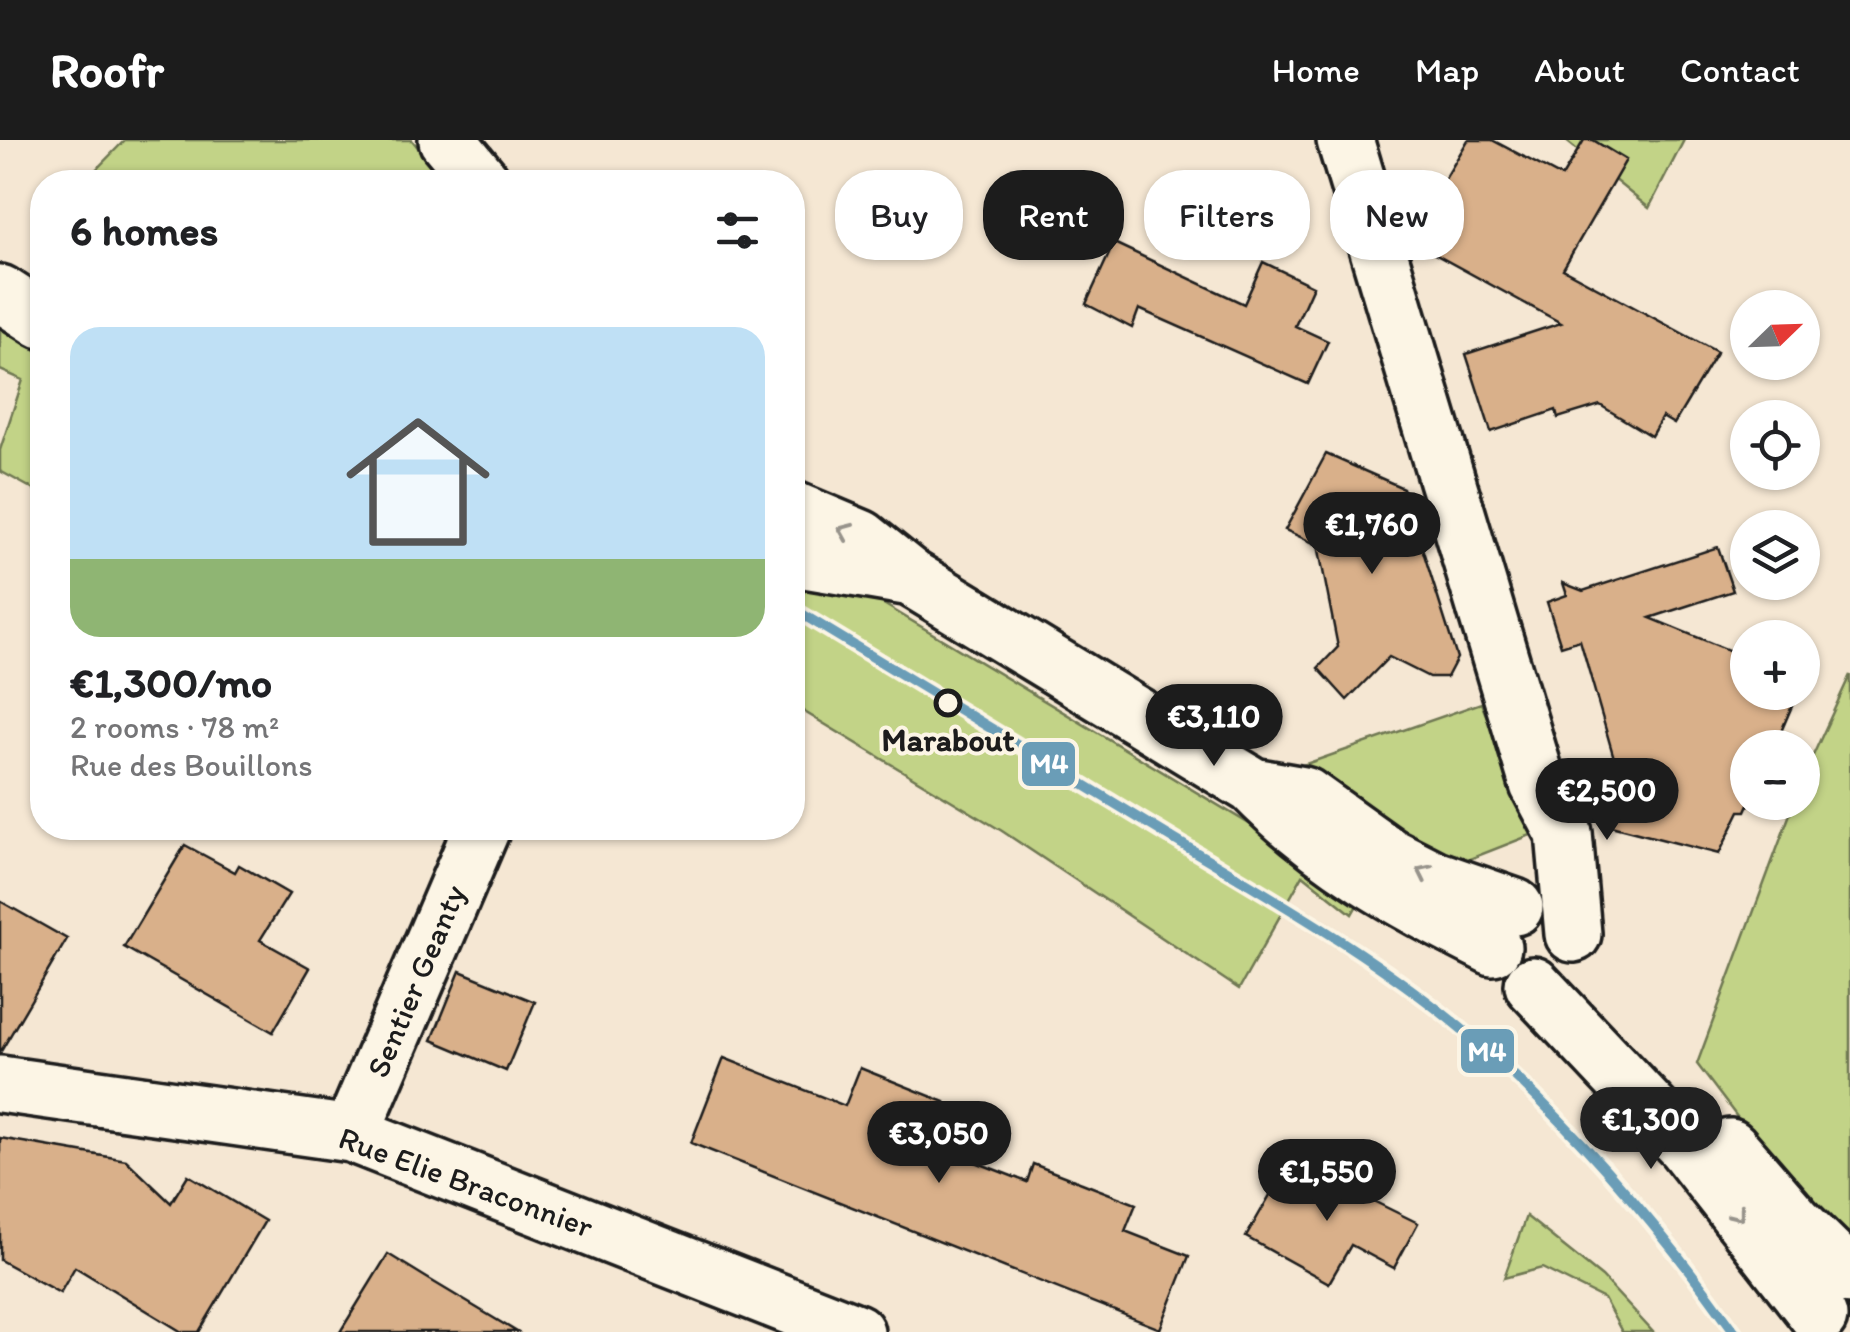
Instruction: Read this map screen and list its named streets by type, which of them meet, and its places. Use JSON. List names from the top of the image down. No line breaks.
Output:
{"streets":{"street":["Sentier Geanty","Rue Elie Braconnier"]},"crossings":[["Sentier Geanty","Rue Elie Braconnier"]],"places":["Marabout"],"lines":["transit line M4"],"north":"top right","page":{"header":"Roofr","nav":["Home","Map","About","Contact"],"chip":["Buy","Rent","Filters","New"],"heading":"6 homes","map_buttons":["+","−"],"list":[{"name":"€1,300/mo","note":"2 rooms · 78 m² · Rue des Bouillons"}],"price":["€1,760","€3,110","€2,500","€1,300","€3,050","€1,550"]}}
